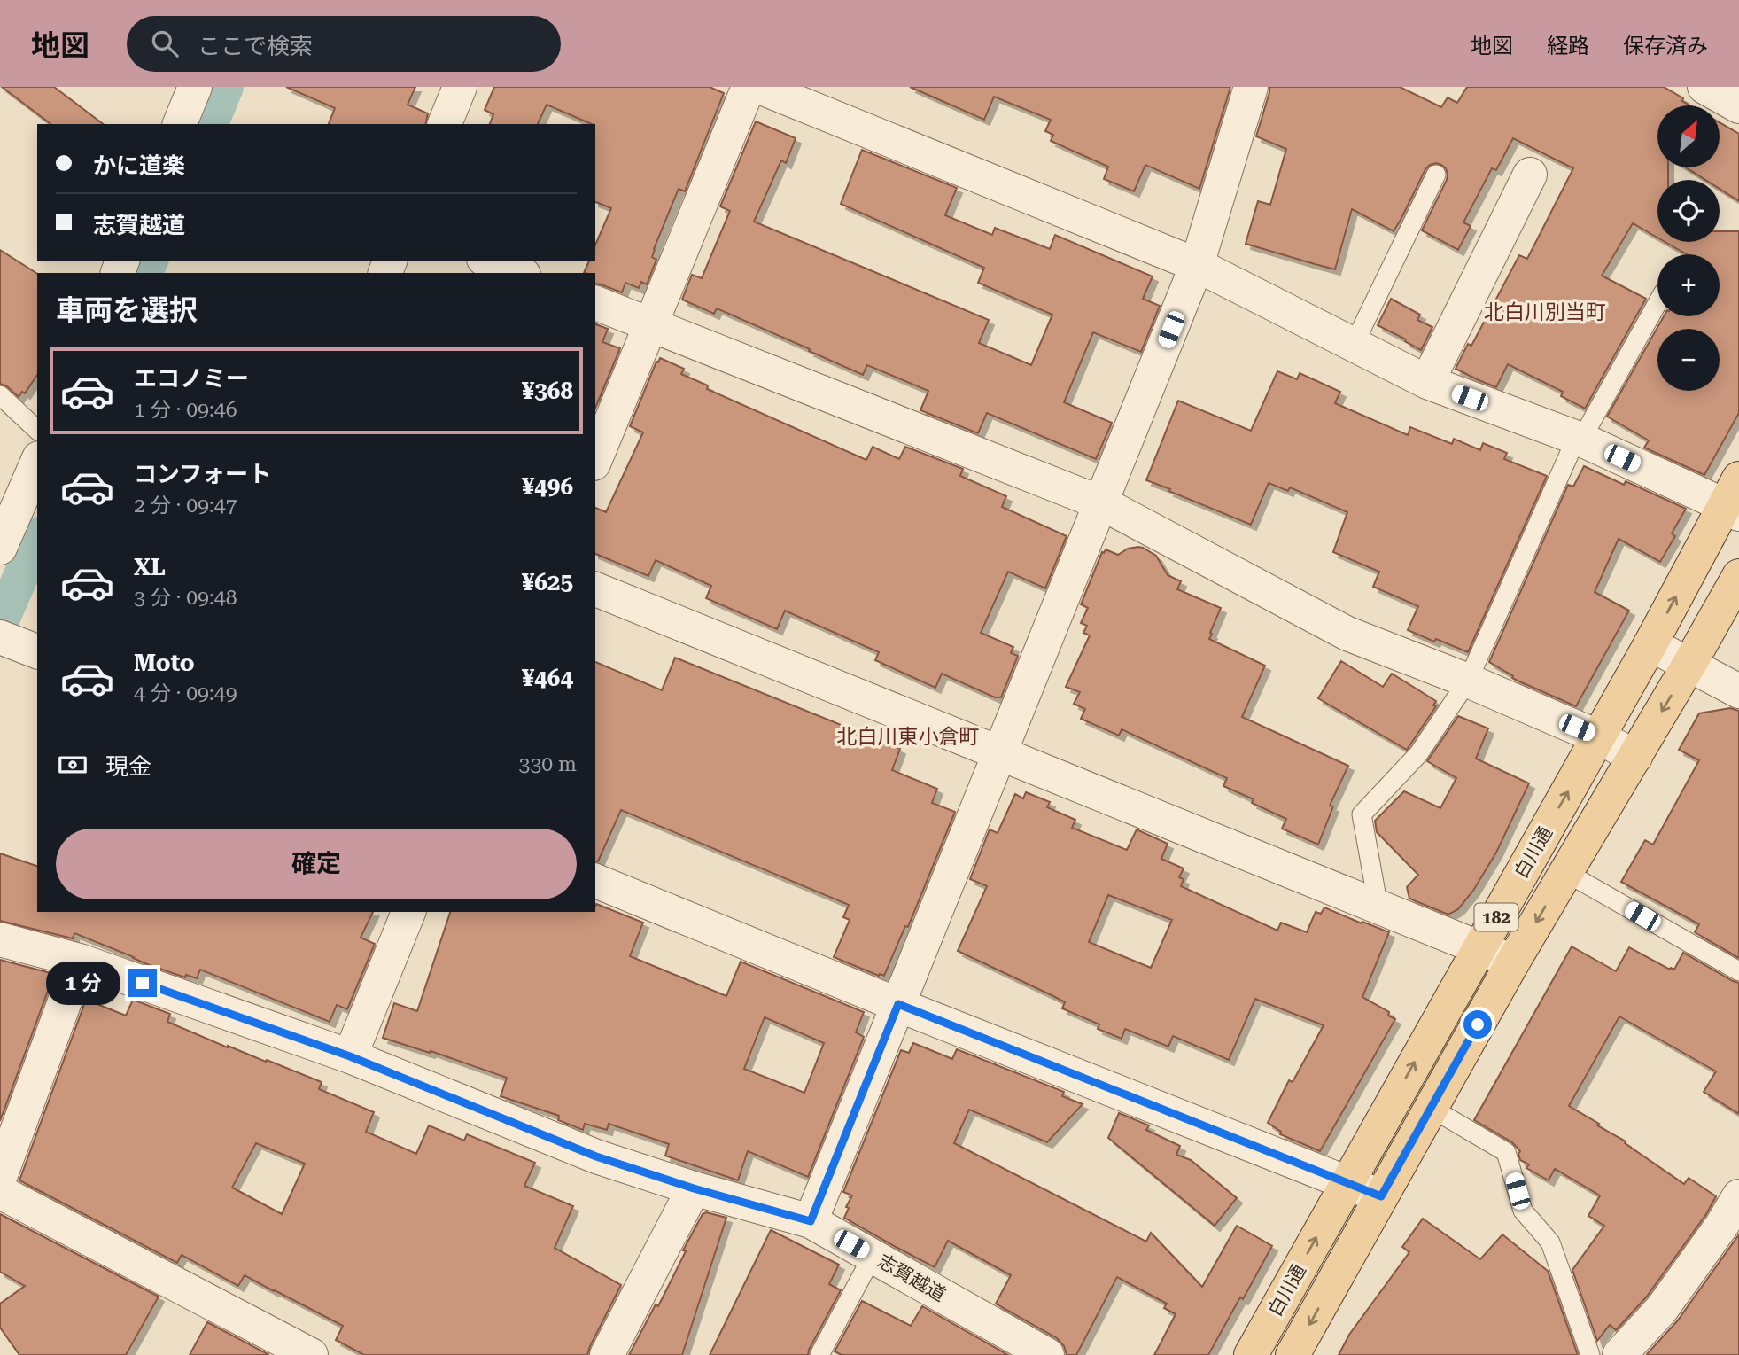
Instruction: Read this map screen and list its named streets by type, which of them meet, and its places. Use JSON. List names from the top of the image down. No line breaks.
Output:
{"streets":{"main road":["白川通","182"],"street":["志賀越道"]},"districts":["北白川別当町","北白川東小倉町"],"north":"top right","page":{"header":"地図","search":"ここで検索","nav":["地図","経路","保存済み"],"map_buttons":["+","−"],"banner":["かに道楽","志賀越道"],"heading":"車両を選択","list":[{"name":"エコノミー","note":"1 分 · 09:46","value":"¥368"},{"name":"コンフォート","note":"2 分 · 09:47","value":"¥496"},{"name":"XL","note":"3 分 · 09:48","value":"¥625"},{"name":"Moto","note":"4 分 · 09:49","value":"¥464"}],"pay":["現金","330 m"],"buttons":"確定","bubble":"1 分"}}
